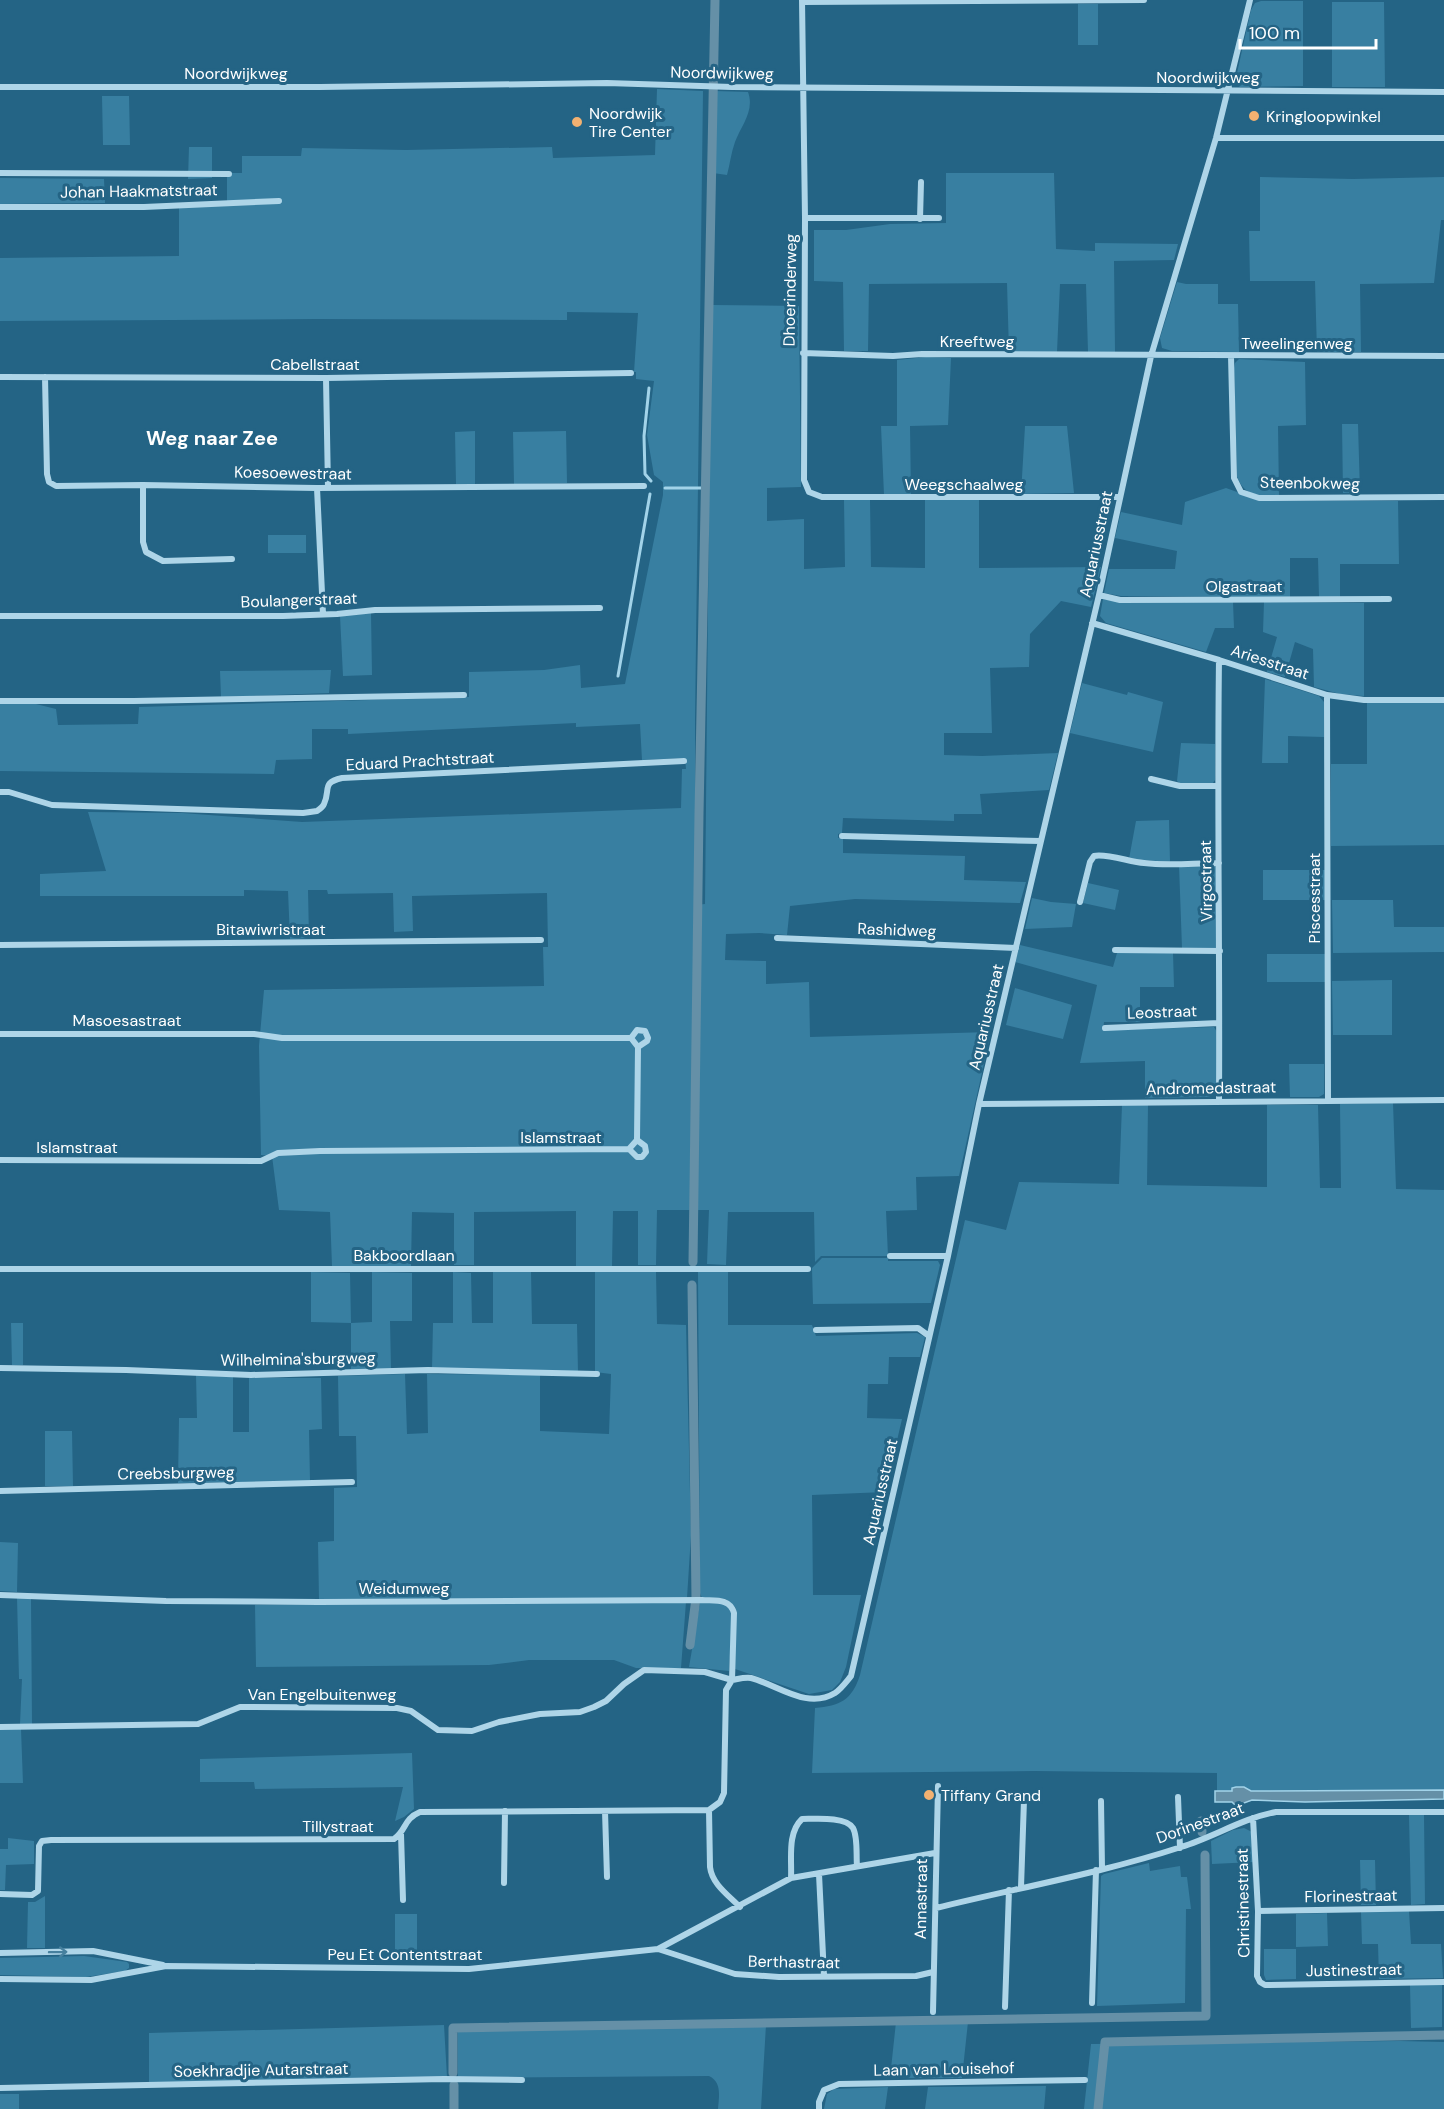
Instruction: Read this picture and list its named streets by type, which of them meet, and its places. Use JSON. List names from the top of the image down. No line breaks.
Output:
{"streets":{"street":["Noordwijkweg","Johan Haakmatstraat","Dhoerinderweg","Kreeftweg","Tweelingenweg","Cabellstraat","Koesoewestraat","Steenbokweg","Weegschaalweg","Aquariusstraat","Olgastraat","Boulangerstraat","Ariesstraat","Eduard Prachtstraat","Virgostraat","Piscesstraat","Bitawiwristraat","Rashidweg","Leostraat","Masoesastraat","Andromedastraat","Islamstraat","Bakboordlaan","Wilhelmina'sburgweg","Creebsburgweg","Weidumweg","Van Engelbuitenweg","Dorinestraat","Tillystraat","Florinestraat","Annastraat","Christinestraat","Peu Et Contentstraat","Berthastraat","Justinestraat","Laan van Louisehof","Soekhradjie Autarstraat"]},"crossings":[["Noordwijkweg","Dhoerinderweg"],["Noordwijkweg","Aquariusstraat"],["Dhoerinderweg","Kreeftweg"],["Dhoerinderweg","Weegschaalweg"],["Kreeftweg","Tweelingenweg"],["Kreeftweg","Aquariusstraat"],["Tweelingenweg","Steenbokweg"],["Tweelingenweg","Aquariusstraat"],["Cabellstraat","Koesoewestraat"],["Weegschaalweg","Aquariusstraat"],["Aquariusstraat","Olgastraat"],["Aquariusstraat","Ariesstraat"],["Aquariusstraat","Rashidweg"],["Aquariusstraat","Andromedastraat"],["Aquariusstraat","Weidumweg"],["Aquariusstraat","Van Engelbuitenweg"],["Ariesstraat","Virgostraat"],["Ariesstraat","Piscesstraat"],["Virgostraat","Leostraat"],["Virgostraat","Andromedastraat"],["Piscesstraat","Andromedastraat"],["Weidumweg","Van Engelbuitenweg"],["Dorinestraat","Annastraat"],["Dorinestraat","Christinestraat"],["Florinestraat","Christinestraat"],["Annastraat","Berthastraat"],["Christinestraat","Justinestraat"],["Peu Et Contentstraat","Berthastraat"]],"districts":["Weg naar Zee"],"places":["Kringloopwinkel","Noordwijk Tire Center","Tiffany Grand"],"scale_bar":"100 m"}
